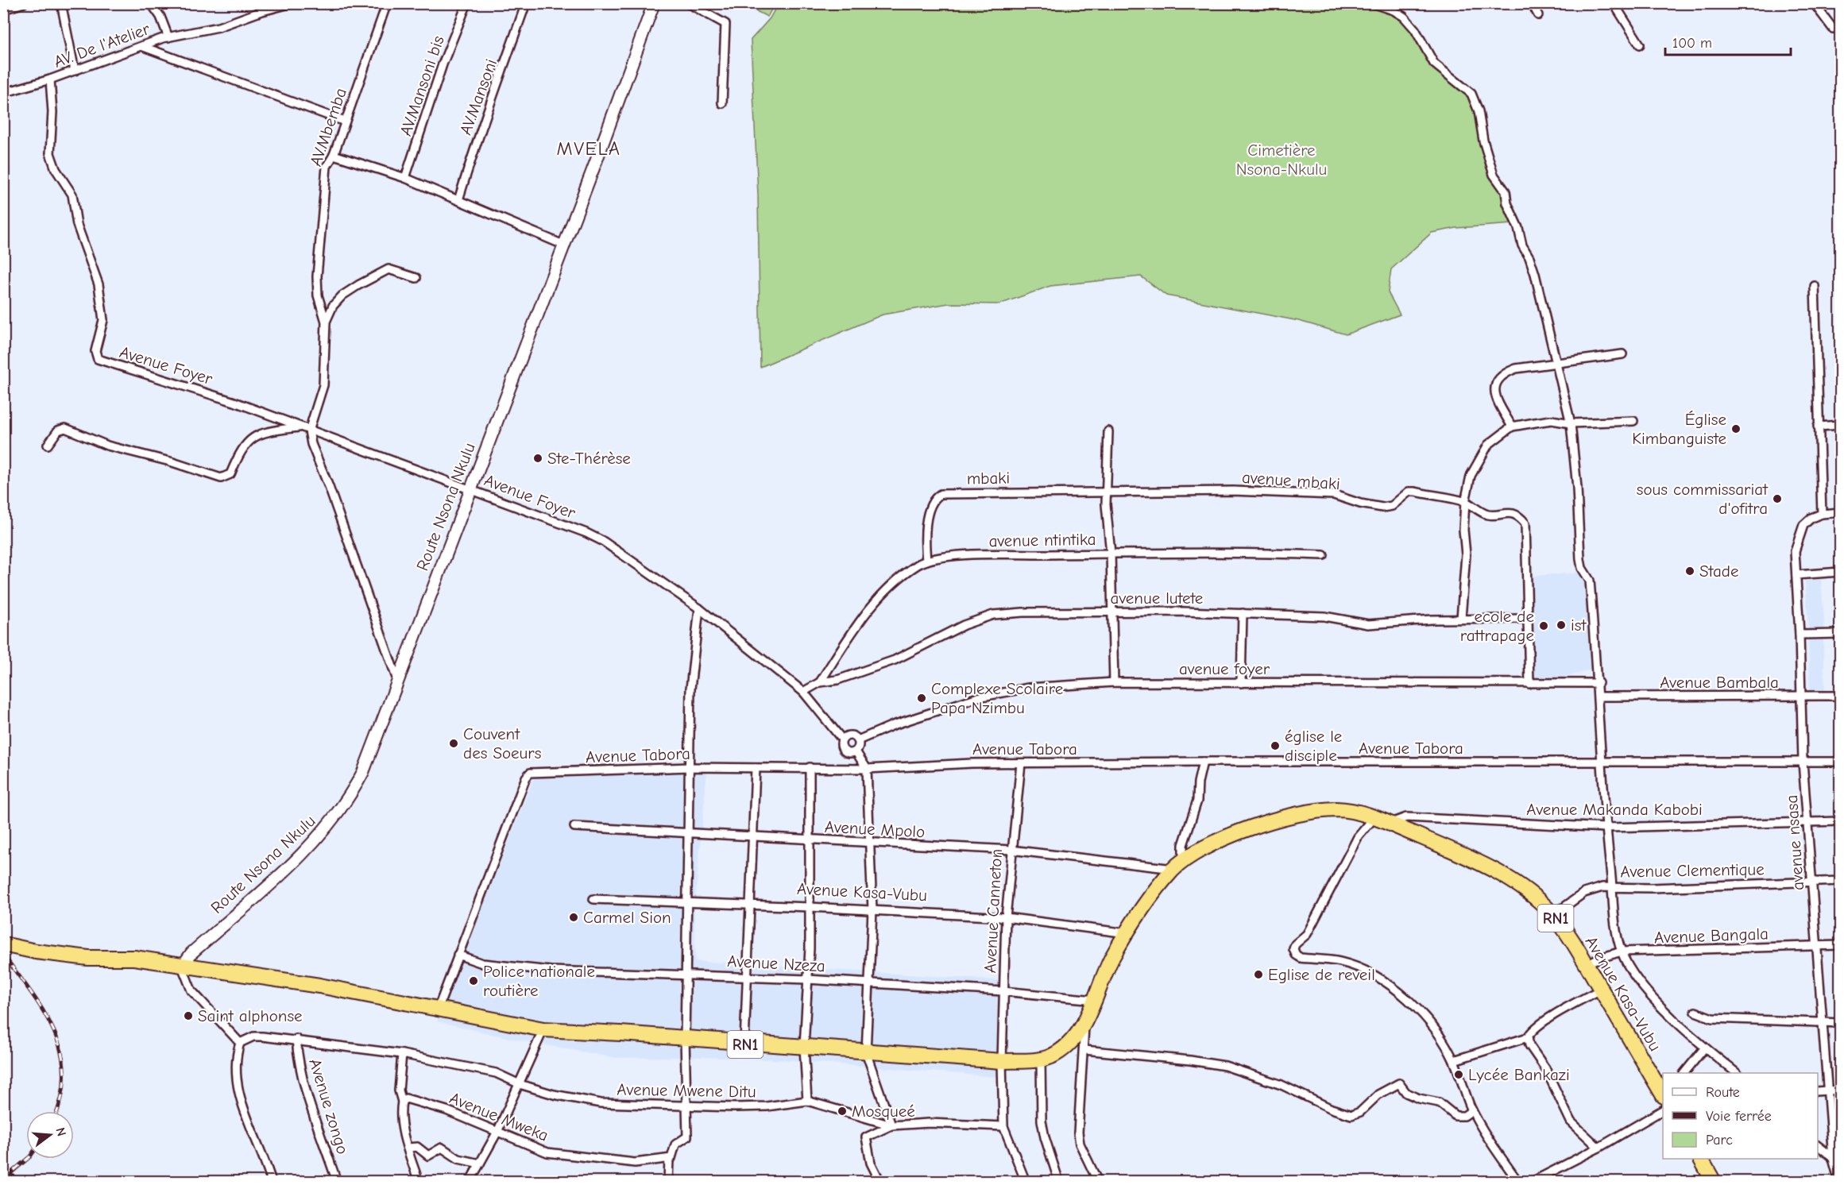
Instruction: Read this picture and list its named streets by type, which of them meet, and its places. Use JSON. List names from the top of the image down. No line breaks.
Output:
{"streets":{"highway":["Avenue Kasa-Vubu","RN1"],"street":["AV. De l'Atelier","AV.Mansoni bis","AV.Mansoni","AV.Mbemba","Avenue Foyer","mbaki","avenue mbaki","Route Nsona Nkulu","avenue ntintika","avenue lutete","avenue foyer","Avenue Bambala","Avenue Tabora","Avenue Makanda Kabobi","Avenue Mpolo","avenue nsasa","Avenue Clementique","Avenue Canneton","Avenue Bangala","Avenue Nzeza","Avenue Mwene Ditu","Avenue zongo","Avenue Mweka"]},"crossings":[["AV. De l'Atelier","Avenue Foyer"],["Avenue Foyer","Route Nsona Nkulu"],["Avenue Foyer","avenue lutete"],["Avenue Foyer","avenue foyer"],["mbaki","avenue mbaki"],["mbaki","avenue ntintika"],["avenue mbaki","avenue lutete"],["Route Nsona Nkulu","RN1"],["avenue ntintika","avenue lutete"],["Avenue Bambala","avenue nsasa"],["Avenue Tabora","avenue nsasa"],["Avenue Tabora","Avenue Canneton"],["Avenue Tabora","Avenue Nzeza"],["Avenue Makanda Kabobi","avenue nsasa"],["Avenue Makanda Kabobi","Avenue Kasa-Vubu"],["Avenue Mpolo","Avenue Canneton"],["Avenue Mpolo","RN1"],["avenue nsasa","Avenue Clementique"],["avenue nsasa","Avenue Bangala"],["Avenue Clementique","Avenue Kasa-Vubu"],["Avenue Kasa-Vubu","Avenue Canneton"],["Avenue Kasa-Vubu","RN1"],["Avenue Kasa-Vubu","Avenue Bangala"],["Avenue Canneton","RN1"],["Avenue Canneton","Avenue Nzeza"],["RN1","Avenue Nzeza"],["Avenue Mwene Ditu","Avenue zongo"]],"districts":["MVELA"],"parks":["Cimetière Nsona-Nkulu"],"places":["Église Kimbanguiste","Ste-Thérèse","sous commissariat d'ofitra","Stade","ist","ecole de rattrapage","Complexe Scolaire Papa Nzimbu","Couvent des Soeurs","église le disciple","Carmel Sion","Eglise de reveil","Police nationale routière","Saint alphonse","Lycée Bankazi","Mosqueé"],"legend":["Route","Voie ferrée","Parc"],"scale_bar":"100 m","north":"right"}
